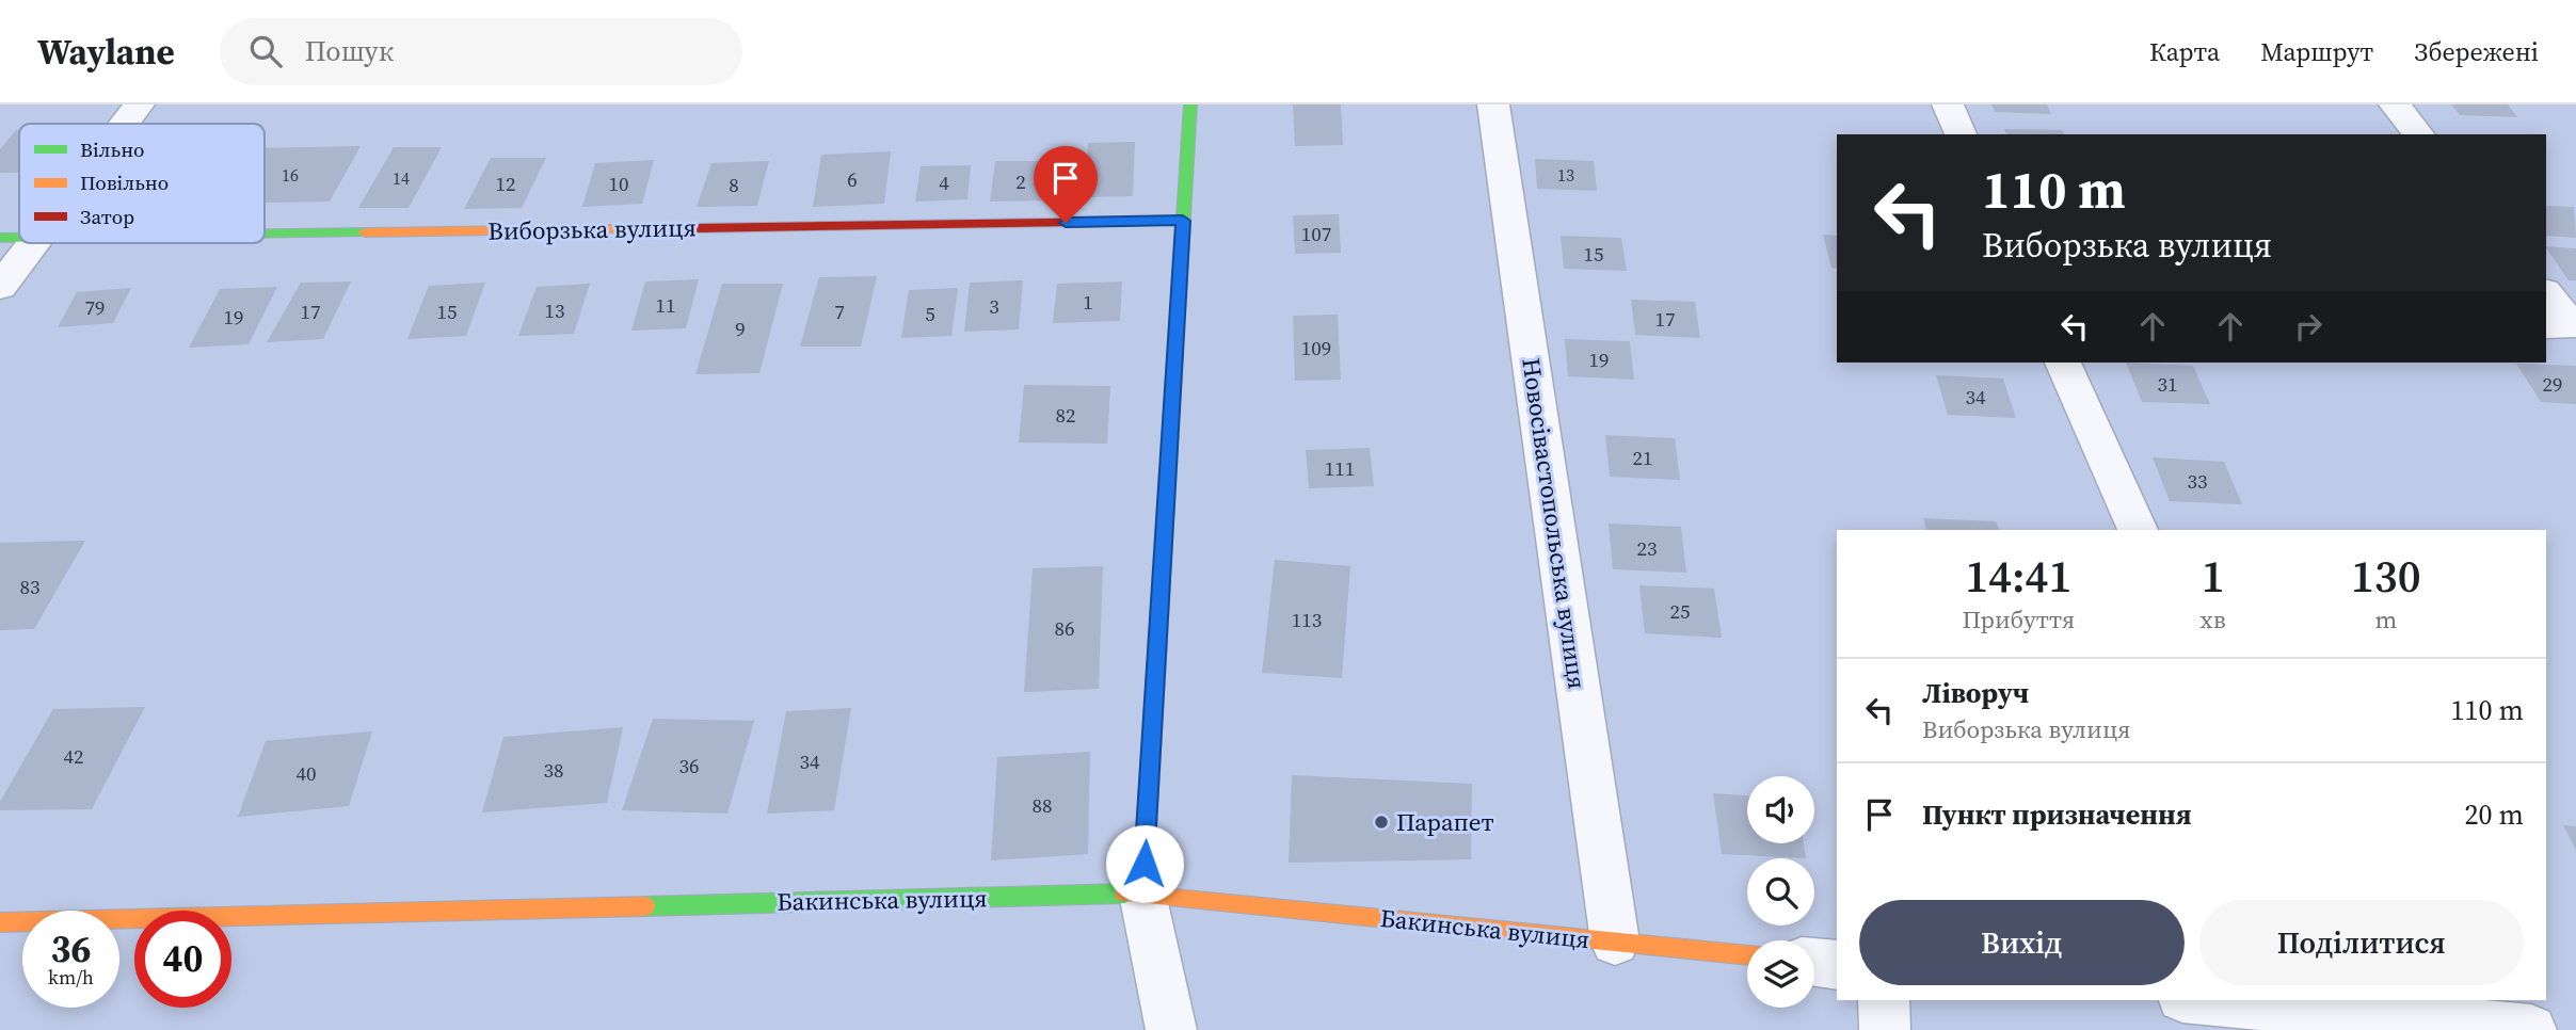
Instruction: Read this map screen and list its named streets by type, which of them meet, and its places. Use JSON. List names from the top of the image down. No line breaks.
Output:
{"streets":{"street":["Виборзька вулиця","Новосівастопольська вулиця","Бакинська вулиця"]},"crossings":[["Новосівастопольська вулиця","Бакинська вулиця"]],"places":["Парапет"],"house_numbers":["16","13","14","6","2","4","12","10","8","107","15","1","11","3","79","13","17","15","7","5","19","17","9","109","19","31","29","34","82","21","111","33","23","83","25","113","86","42","34","36","38","40","88"],"legend":["Вільно","Повільно","Затор"],"page":{"header":"Waylane","search":"Пошук","nav":["Карта","Маршрут","Збережені"],"turn":["110 m","Виборзька вулиця"],"eta":["14:41","Прибуття","1","хв","130","m"],"list":[{"name":"Ліворуч","note":"Виборзька вулиця","value":"110 m"},{"name":"Пункт призначення","value":"20 m"}],"buttons":["Вихід","Поділитися"],"speed":"36 km/h","limit":"40"}}
